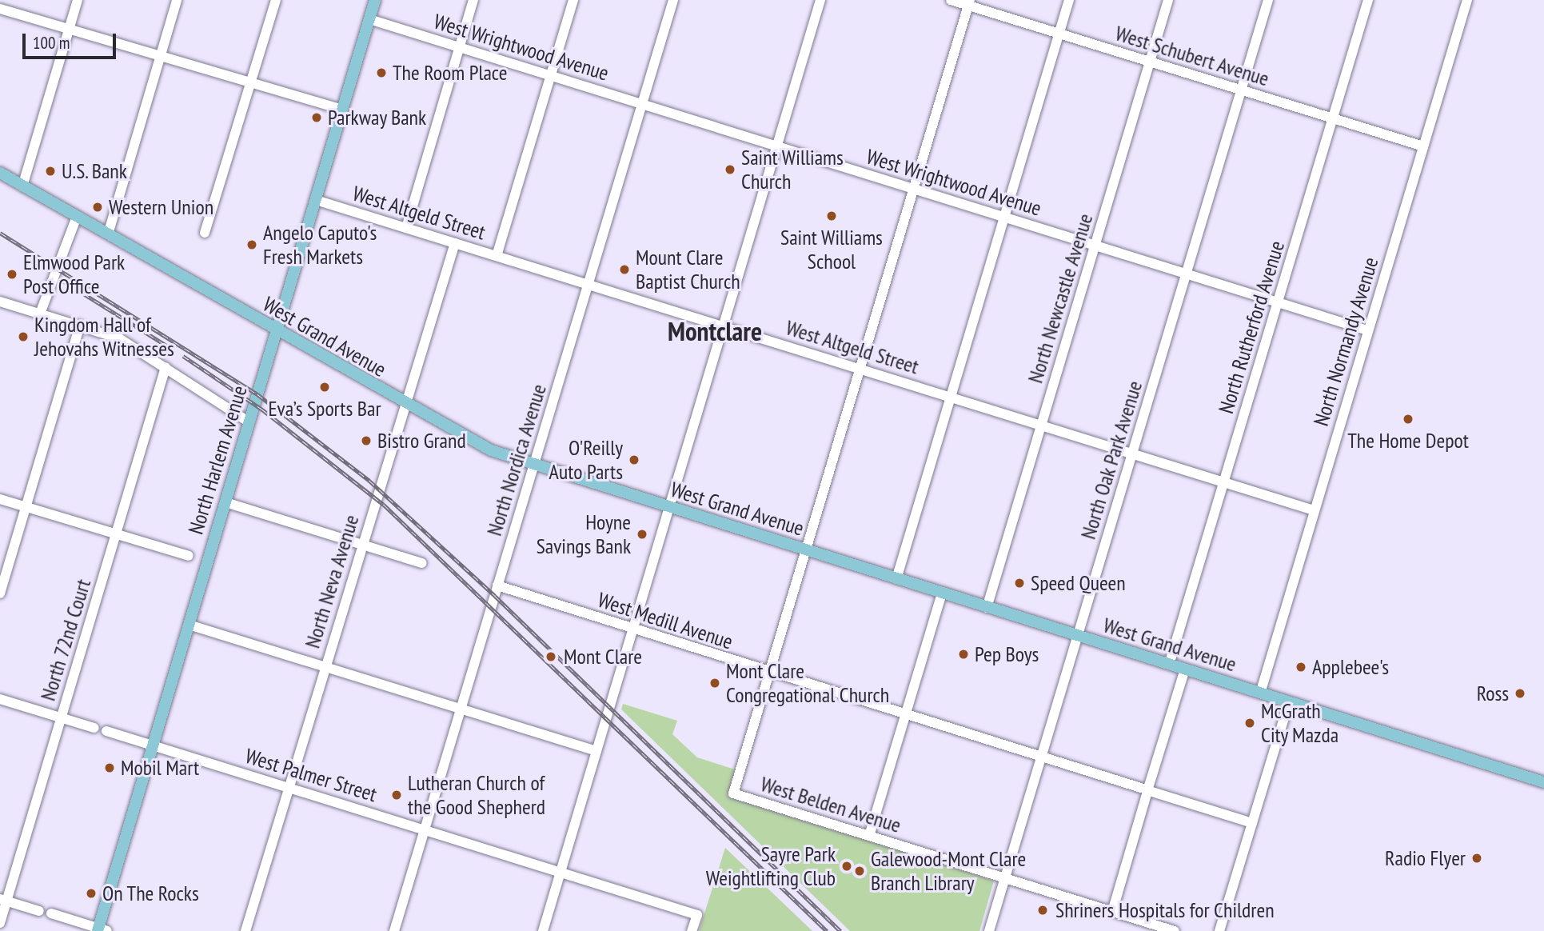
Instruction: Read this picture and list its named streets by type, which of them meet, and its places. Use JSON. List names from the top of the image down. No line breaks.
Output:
{"streets":{"main road":["West Grand Avenue","North Harlem Avenue"],"street":["West Wrightwood Avenue","West Schubert Avenue","West Altgeld Street","North Newcastle Avenue","North Rutherford Avenue","North Normandy Avenue","North Nordica Avenue","North Oak Park Avenue","North Neva Avenue","West Medill Avenue","North 72nd Court","West Palmer Street","West Belden Avenue"]},"crossings":[["West Wrightwood Avenue","North Newcastle Avenue"],["West Wrightwood Avenue","North Rutherford Avenue"],["West Wrightwood Avenue","North Normandy Avenue"],["West Wrightwood Avenue","North Harlem Avenue"],["West Wrightwood Avenue","North Nordica Avenue"],["West Wrightwood Avenue","North Oak Park Avenue"],["West Schubert Avenue","North Newcastle Avenue"],["West Schubert Avenue","North Rutherford Avenue"],["West Schubert Avenue","North Normandy Avenue"],["West Schubert Avenue","North Oak Park Avenue"],["West Altgeld Street","North Newcastle Avenue"],["West Altgeld Street","North Rutherford Avenue"],["West Altgeld Street","North Normandy Avenue"],["West Altgeld Street","North Harlem Avenue"],["West Altgeld Street","North Nordica Avenue"],["West Altgeld Street","North Oak Park Avenue"],["West Altgeld Street","North Neva Avenue"],["North Newcastle Avenue","West Grand Avenue"],["North Rutherford Avenue","West Grand Avenue"],["West Grand Avenue","North Normandy Avenue"],["West Grand Avenue","North Harlem Avenue"],["West Grand Avenue","North Nordica Avenue"],["West Grand Avenue","North Oak Park Avenue"],["West Grand Avenue","North Neva Avenue"],["North Harlem Avenue","West Palmer Street"],["North Nordica Avenue","West Medill Avenue"],["North Nordica Avenue","West Palmer Street"],["North Oak Park Avenue","West Medill Avenue"],["North Oak Park Avenue","West Belden Avenue"],["North Neva Avenue","West Palmer Street"],["West Medill Avenue","West Belden Avenue"]],"districts":["Montclare"],"places":["The Room Place","Parkway Bank","Saint Williams Church","U.S. Bank","Western Union","Saint Williams School","Angelo Caputo's Fresh Markets","Mount Clare Baptist Church","Elmwood Park Post Office","Kingdom Hall of Jehovahs Witnesses","Eva’s Sports Bar","The Home Depot","Bistro Grand","O'Reilly Auto Parts","Hoyne Savings Bank","Speed Queen","Pep Boys","Mont Clare","Applebee's","Mont Clare Congregational Church","Ross","McGrath City Mazda","Mobil Mart","Lutheran Church of the Good Shepherd","Radio Flyer","Sayre Park Weightlifting Club","Galewood-Mont Clare Branch Library","On The Rocks","Shriners Hospitals for Children"],"scale_bar":"100 m"}
